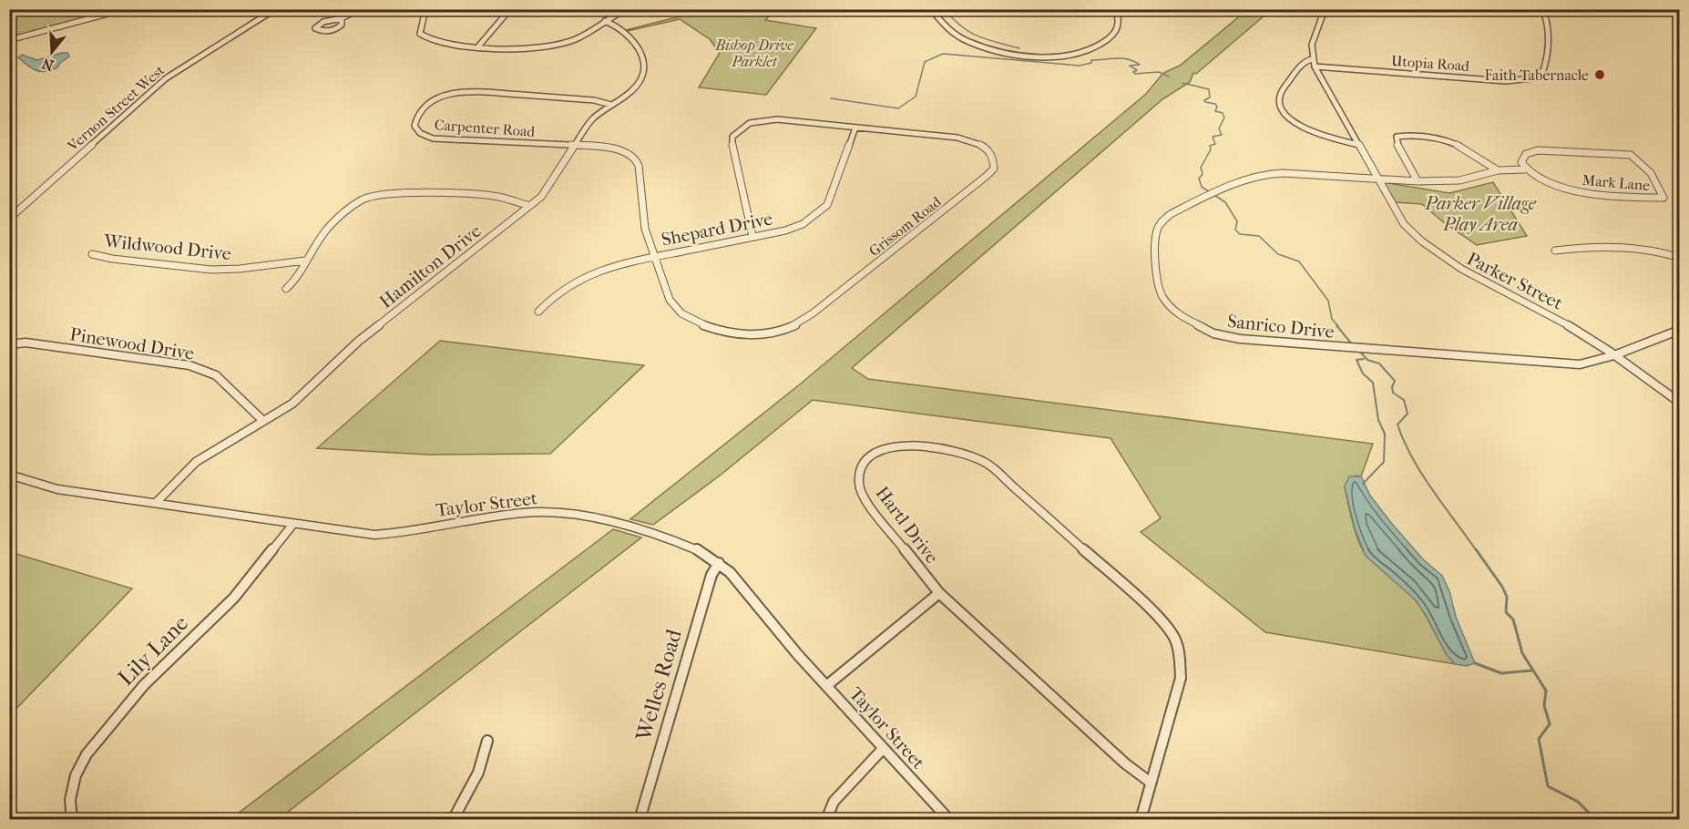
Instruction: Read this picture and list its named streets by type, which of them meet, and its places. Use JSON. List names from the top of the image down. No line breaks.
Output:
{"streets":{"street":["Utopia Road","Vernon Street West","Carpenter Road","Mark Lane","Grissom Road","Shepard Drive","Wildwood Drive","Hamilton Drive","Parker Street","Sanrico Drive","Pinewood Drive","Taylor Street","Hartl Drive","Lily Lane","Welles Road"]},"crossings":[["Utopia Road","Parker Street"],["Carpenter Road","Grissom Road"],["Carpenter Road","Hamilton Drive"],["Grissom Road","Shepard Drive"],["Grissom Road","Hamilton Drive"],["Hamilton Drive","Pinewood Drive"],["Hamilton Drive","Taylor Street"],["Parker Street","Sanrico Drive"],["Taylor Street","Lily Lane"],["Taylor Street","Welles Road"]],"parks":["Bishop Drive Parklet","Parker Village Play Area"],"places":["Faith Tabernacle"],"north":"bottom"}
